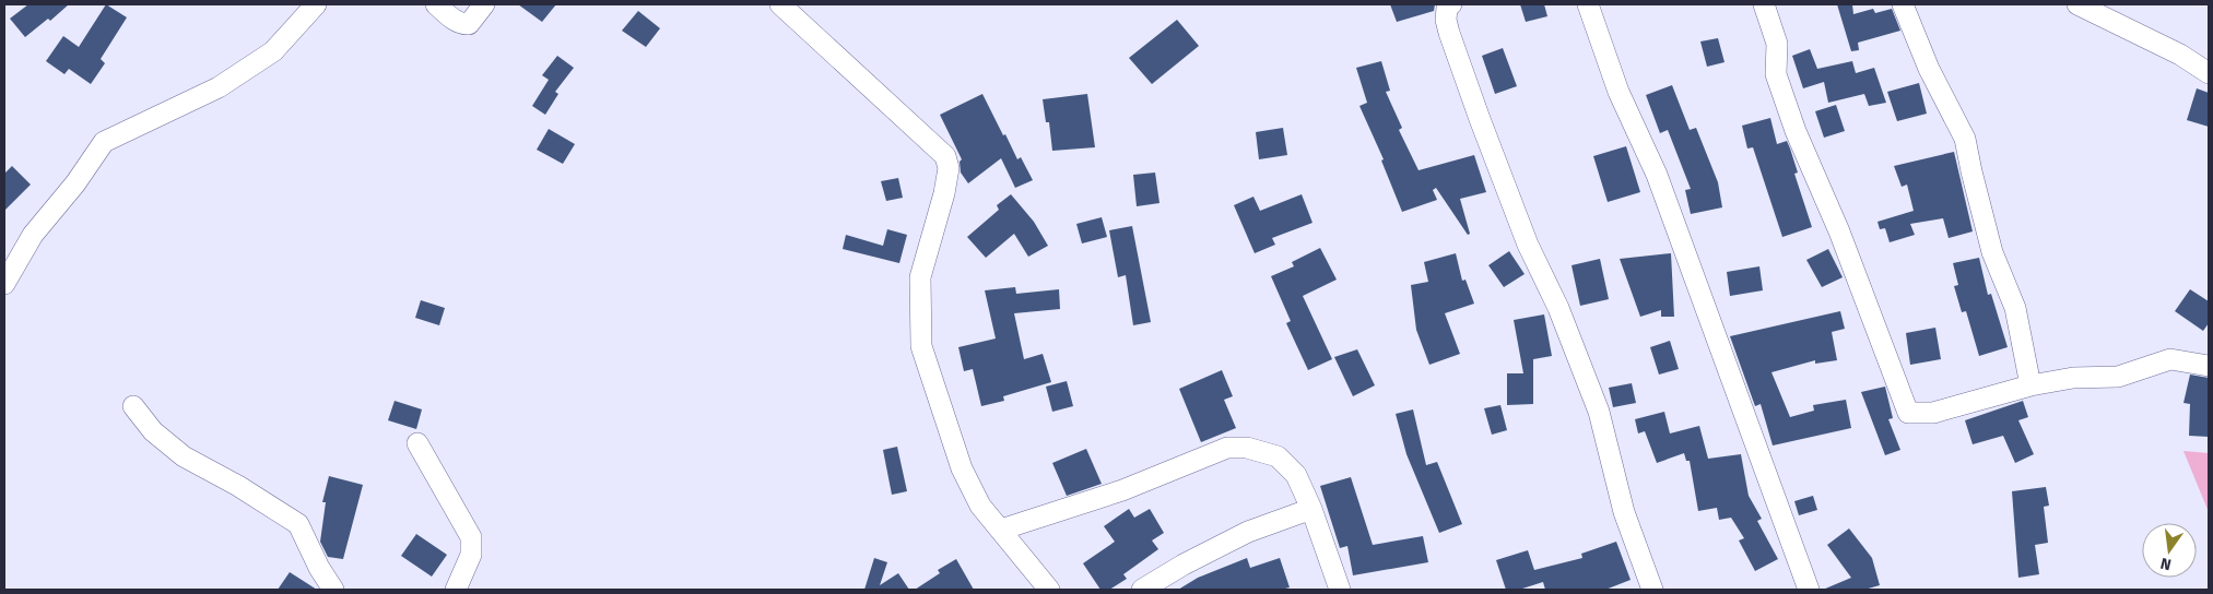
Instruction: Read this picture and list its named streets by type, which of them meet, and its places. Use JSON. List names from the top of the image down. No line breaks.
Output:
{"north":"bottom"}
